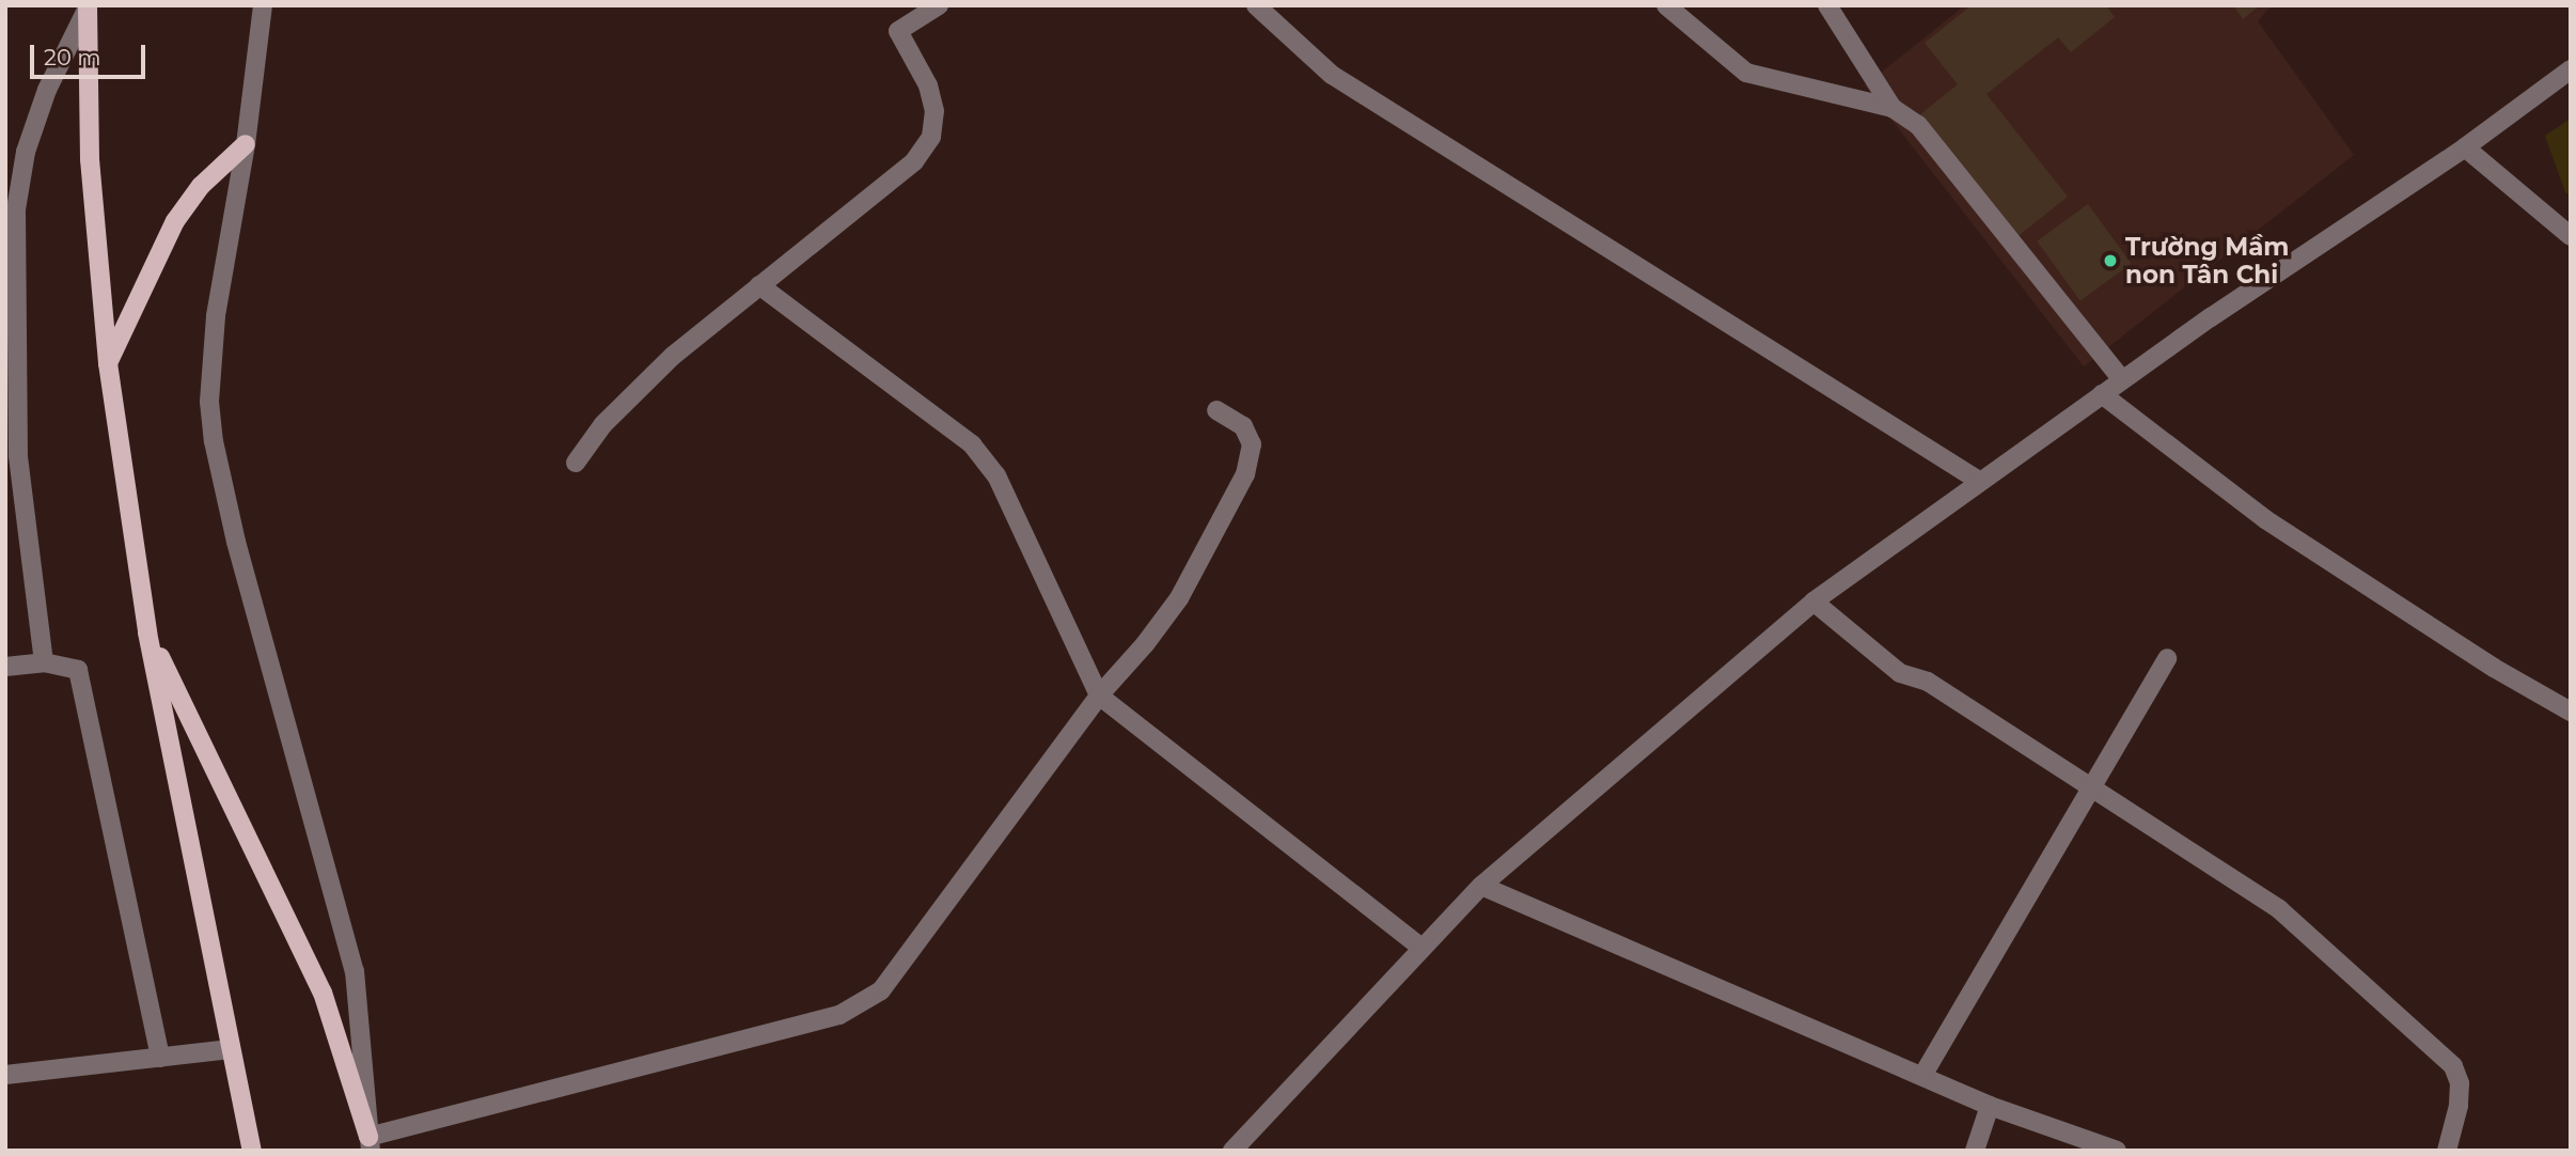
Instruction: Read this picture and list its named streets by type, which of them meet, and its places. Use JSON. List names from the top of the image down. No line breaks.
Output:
{"places":["Trường Mầm non Tân Chi"],"scale_bar":"20 m"}
